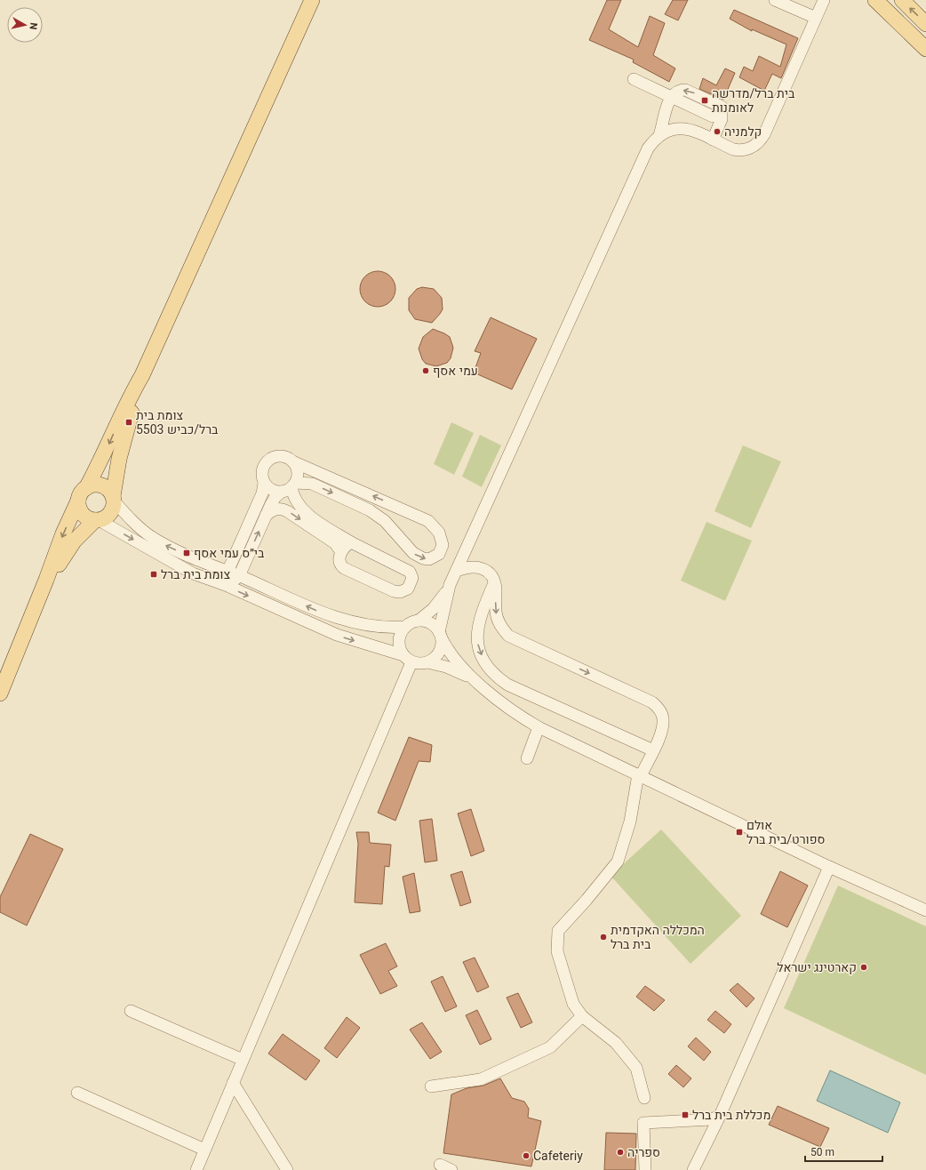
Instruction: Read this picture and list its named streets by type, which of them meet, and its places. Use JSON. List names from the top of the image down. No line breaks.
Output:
{"places":{"transit":["בית ברל/מדרשה לאומנות","צומת בית ברל/כביש 5503","בי״ס עמי אסף","צומת בית ברל","אולם ספורט/בית ברל","מכללת בית ברל"],"other":["קלמניה","עמי אסף","המכללה האקדמית בית ברל","קארטינג ישראל","ספריה","Cafeteriy"]},"scale_bar":"50 m","north":"right"}
